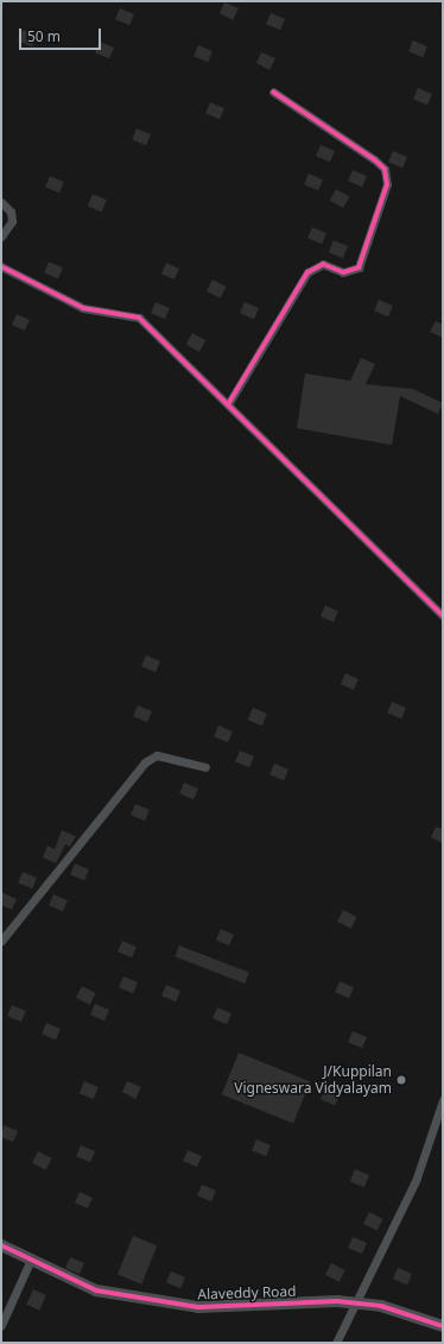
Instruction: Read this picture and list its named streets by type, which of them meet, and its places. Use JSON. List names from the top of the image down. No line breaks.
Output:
{"streets":{"street":["Alaveddy Road"]},"places":["J/Kuppilan Vigneswara Vidyalayam"],"scale_bar":"50 m"}
